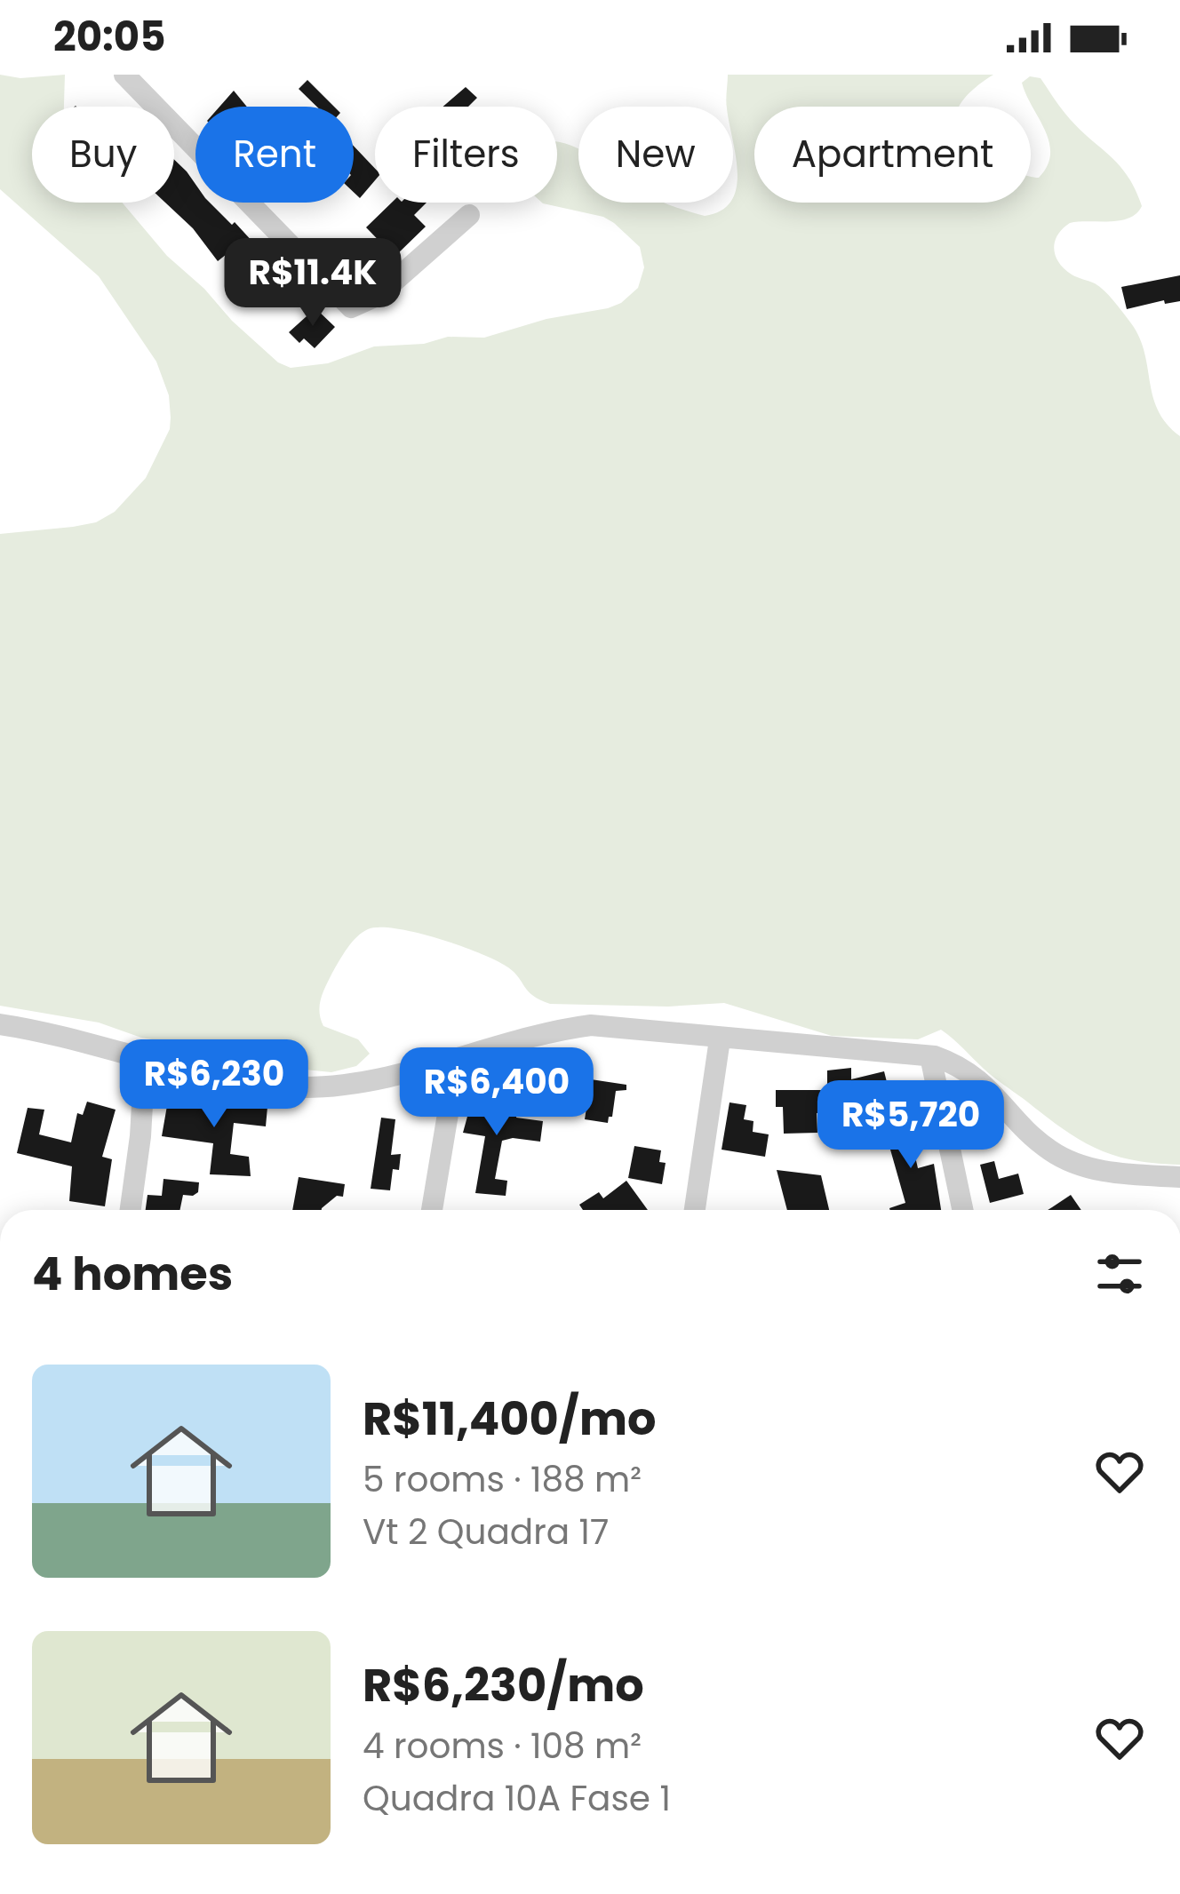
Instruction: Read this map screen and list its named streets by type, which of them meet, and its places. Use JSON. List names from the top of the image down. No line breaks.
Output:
{"page":{"status":"20:05","chip":["Buy","Rent","Filters","New","Apartment"],"price":["R$11.4K","R$6,230","R$6,400","R$5,720"],"heading":"4 homes","list":[{"name":"R$11,400/mo","note":"5 rooms · 188 m² · Vt 2 Quadra 17"},{"name":"R$6,230/mo","note":"4 rooms · 108 m² · Quadra 10A Fase 1"}]}}
